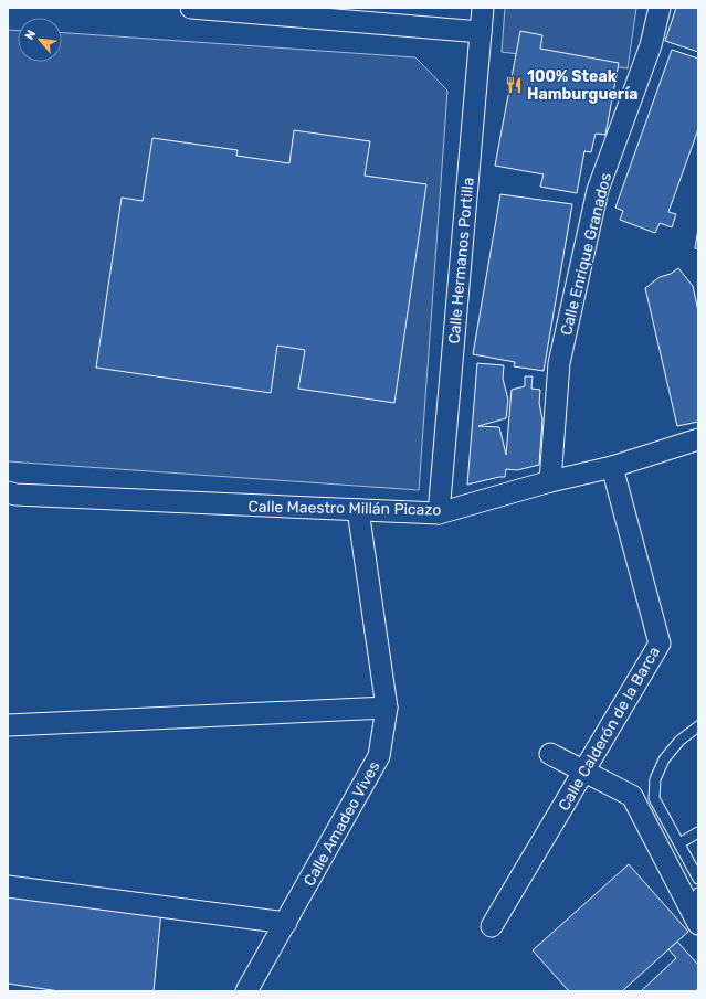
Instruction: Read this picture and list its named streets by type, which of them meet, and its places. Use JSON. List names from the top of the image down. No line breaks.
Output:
{"streets":{"street":["Calle Enrique Granados","Calle Hermanos Portilla","Calle Maestro Millán Picazo","Calle Calderón de la Barca","Calle Amadeo Vives"]},"crossings":[["Calle Enrique Granados","Calle Maestro Millán Picazo"],["Calle Hermanos Portilla","Calle Maestro Millán Picazo"],["Calle Maestro Millán Picazo","Calle Calderón de la Barca"],["Calle Maestro Millán Picazo","Calle Amadeo Vives"]],"places":{"restaurant":["100% Steak Hamburguería"]},"north":"top left"}
